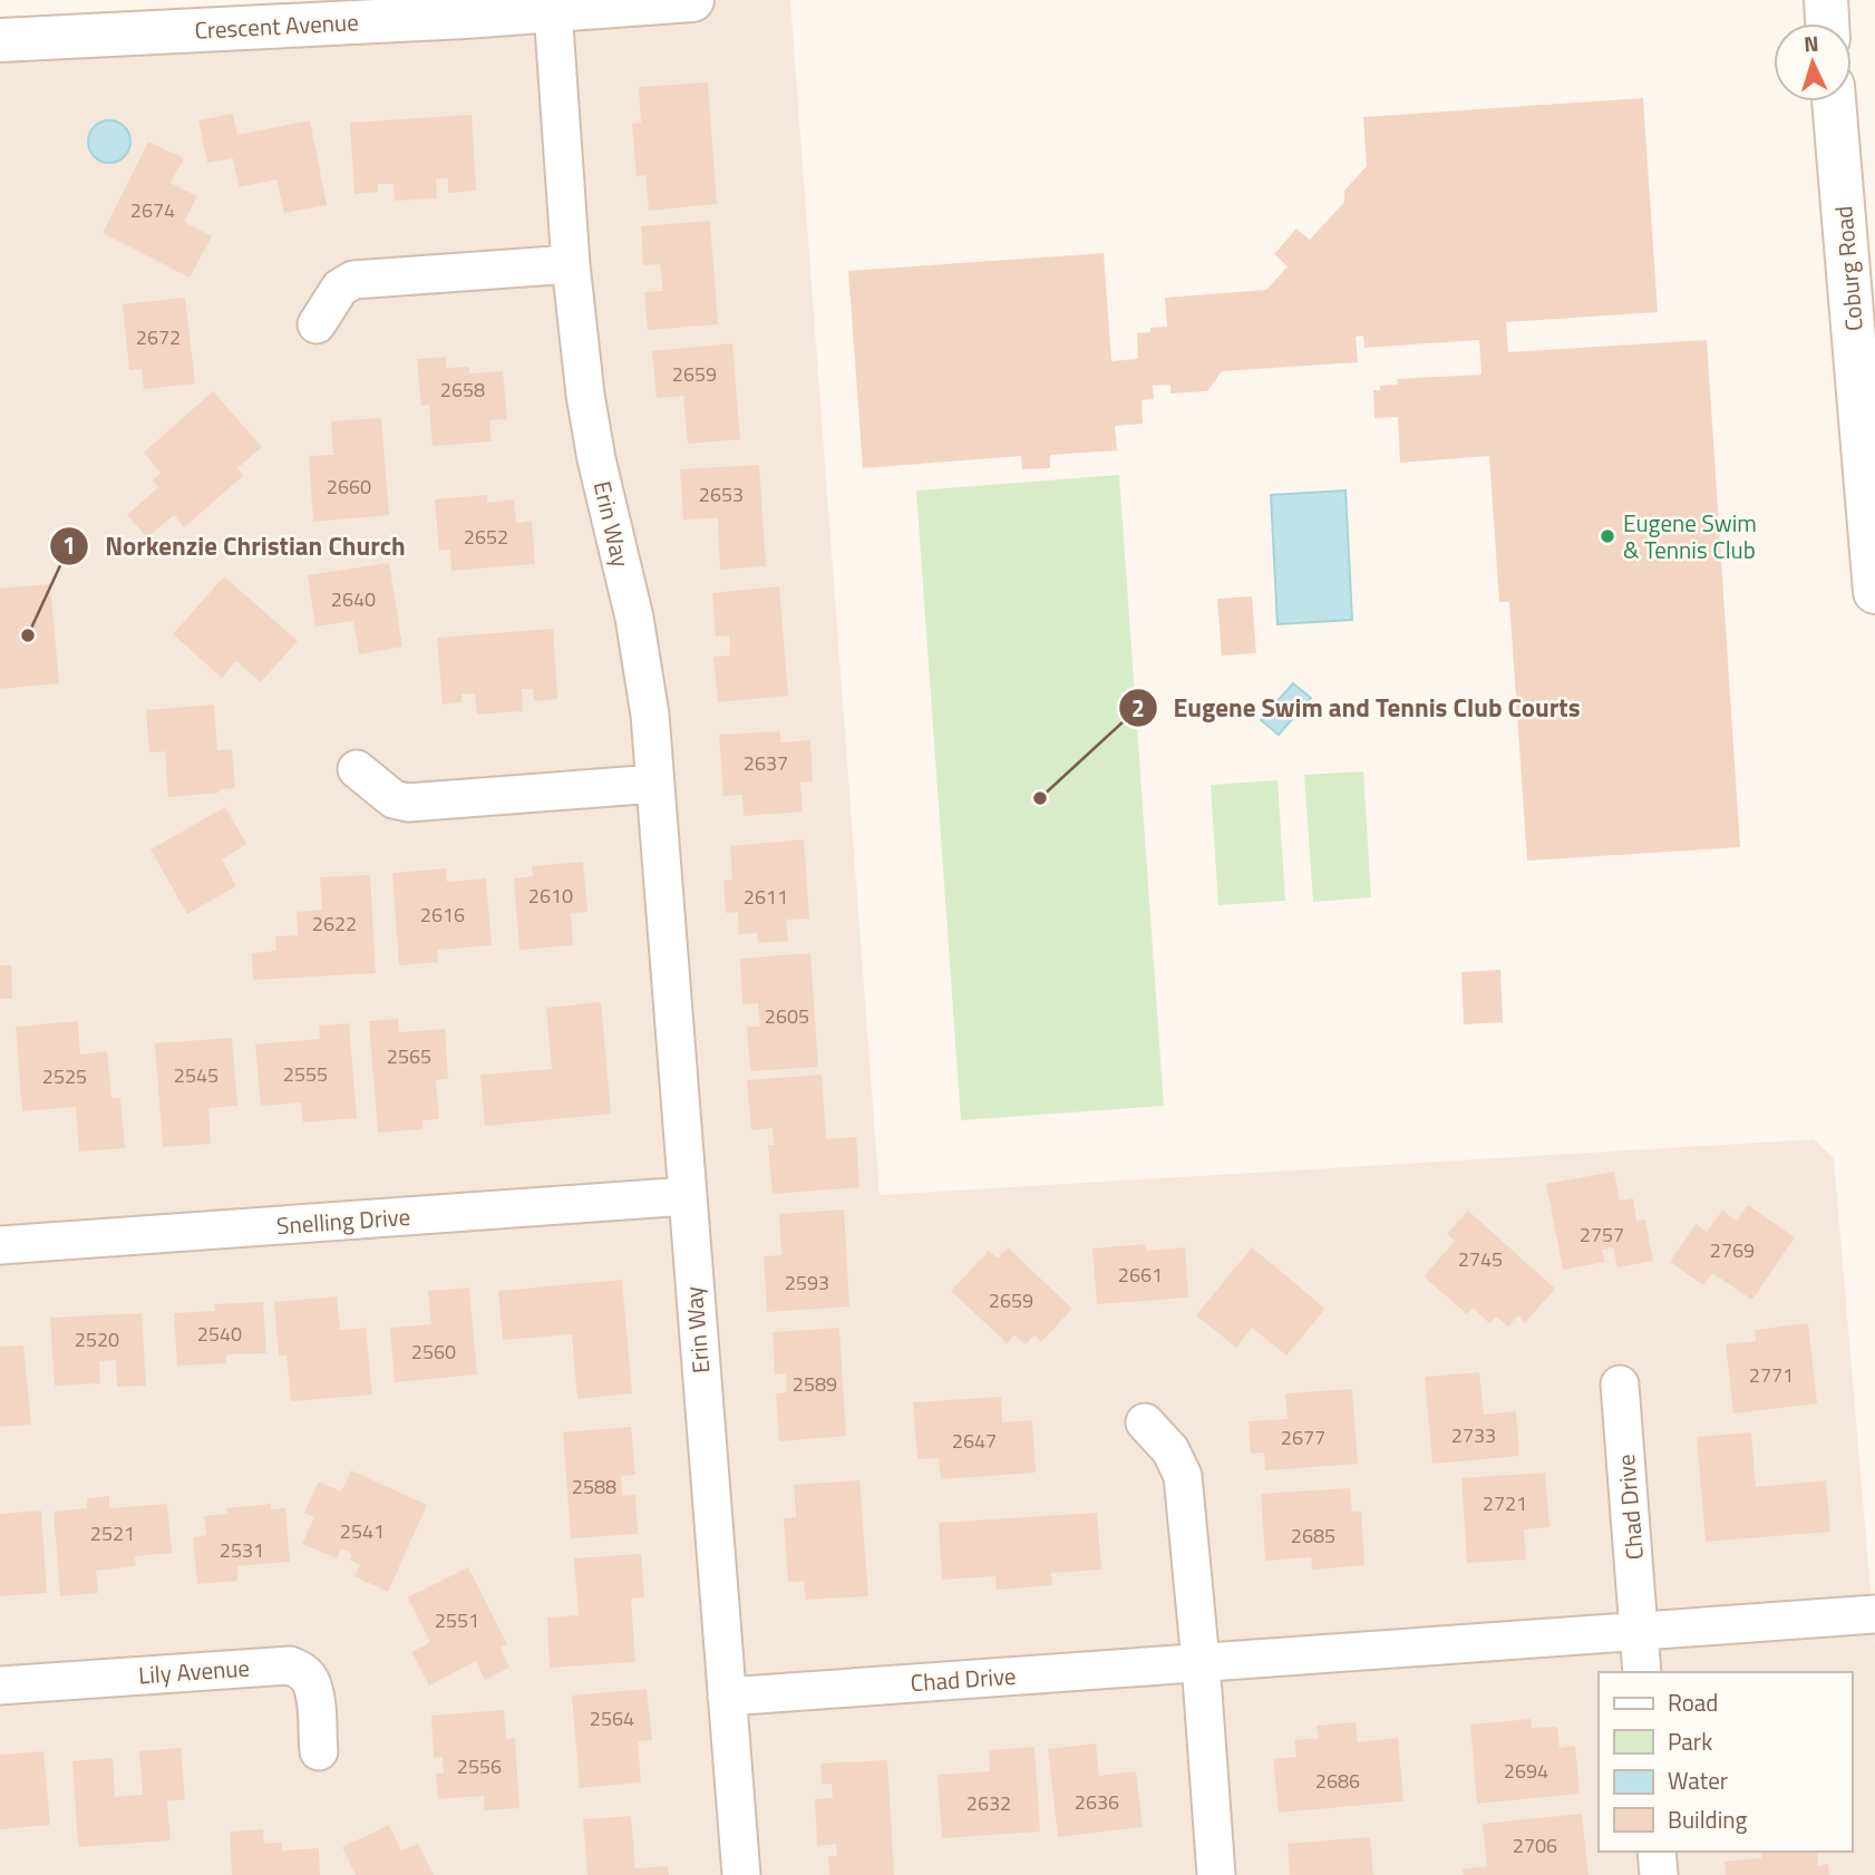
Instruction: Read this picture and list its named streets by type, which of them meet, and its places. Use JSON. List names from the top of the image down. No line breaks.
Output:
{"streets":{"street":["Crescent Avenue","Coburg Road","Erin Way","Snelling Drive","Chad Drive","Lily Avenue"]},"crossings":[["Crescent Avenue","Erin Way"],["Erin Way","Snelling Drive"],["Erin Way","Chad Drive"]],"places":["Eugene Swim & Tennis Club","Norkenzie Christian Church","Eugene Swim and Tennis Club Courts"],"house_numbers":["2674","2672","2659","2658","2660","2653","2652","2640","2637","2610","2611","2616","2622","2605","2565","2555","2545","2525","2757","2769","2745","2661","2593","2659","2540","2520","2560","2771","2589","2733","2677","2647","2588","2721","2541","2521","2685","2531","2551","2564","2556","2694","2686","2636","2632","2706"],"legend":["Road","Park","Water","Building"],"north":"top"}
